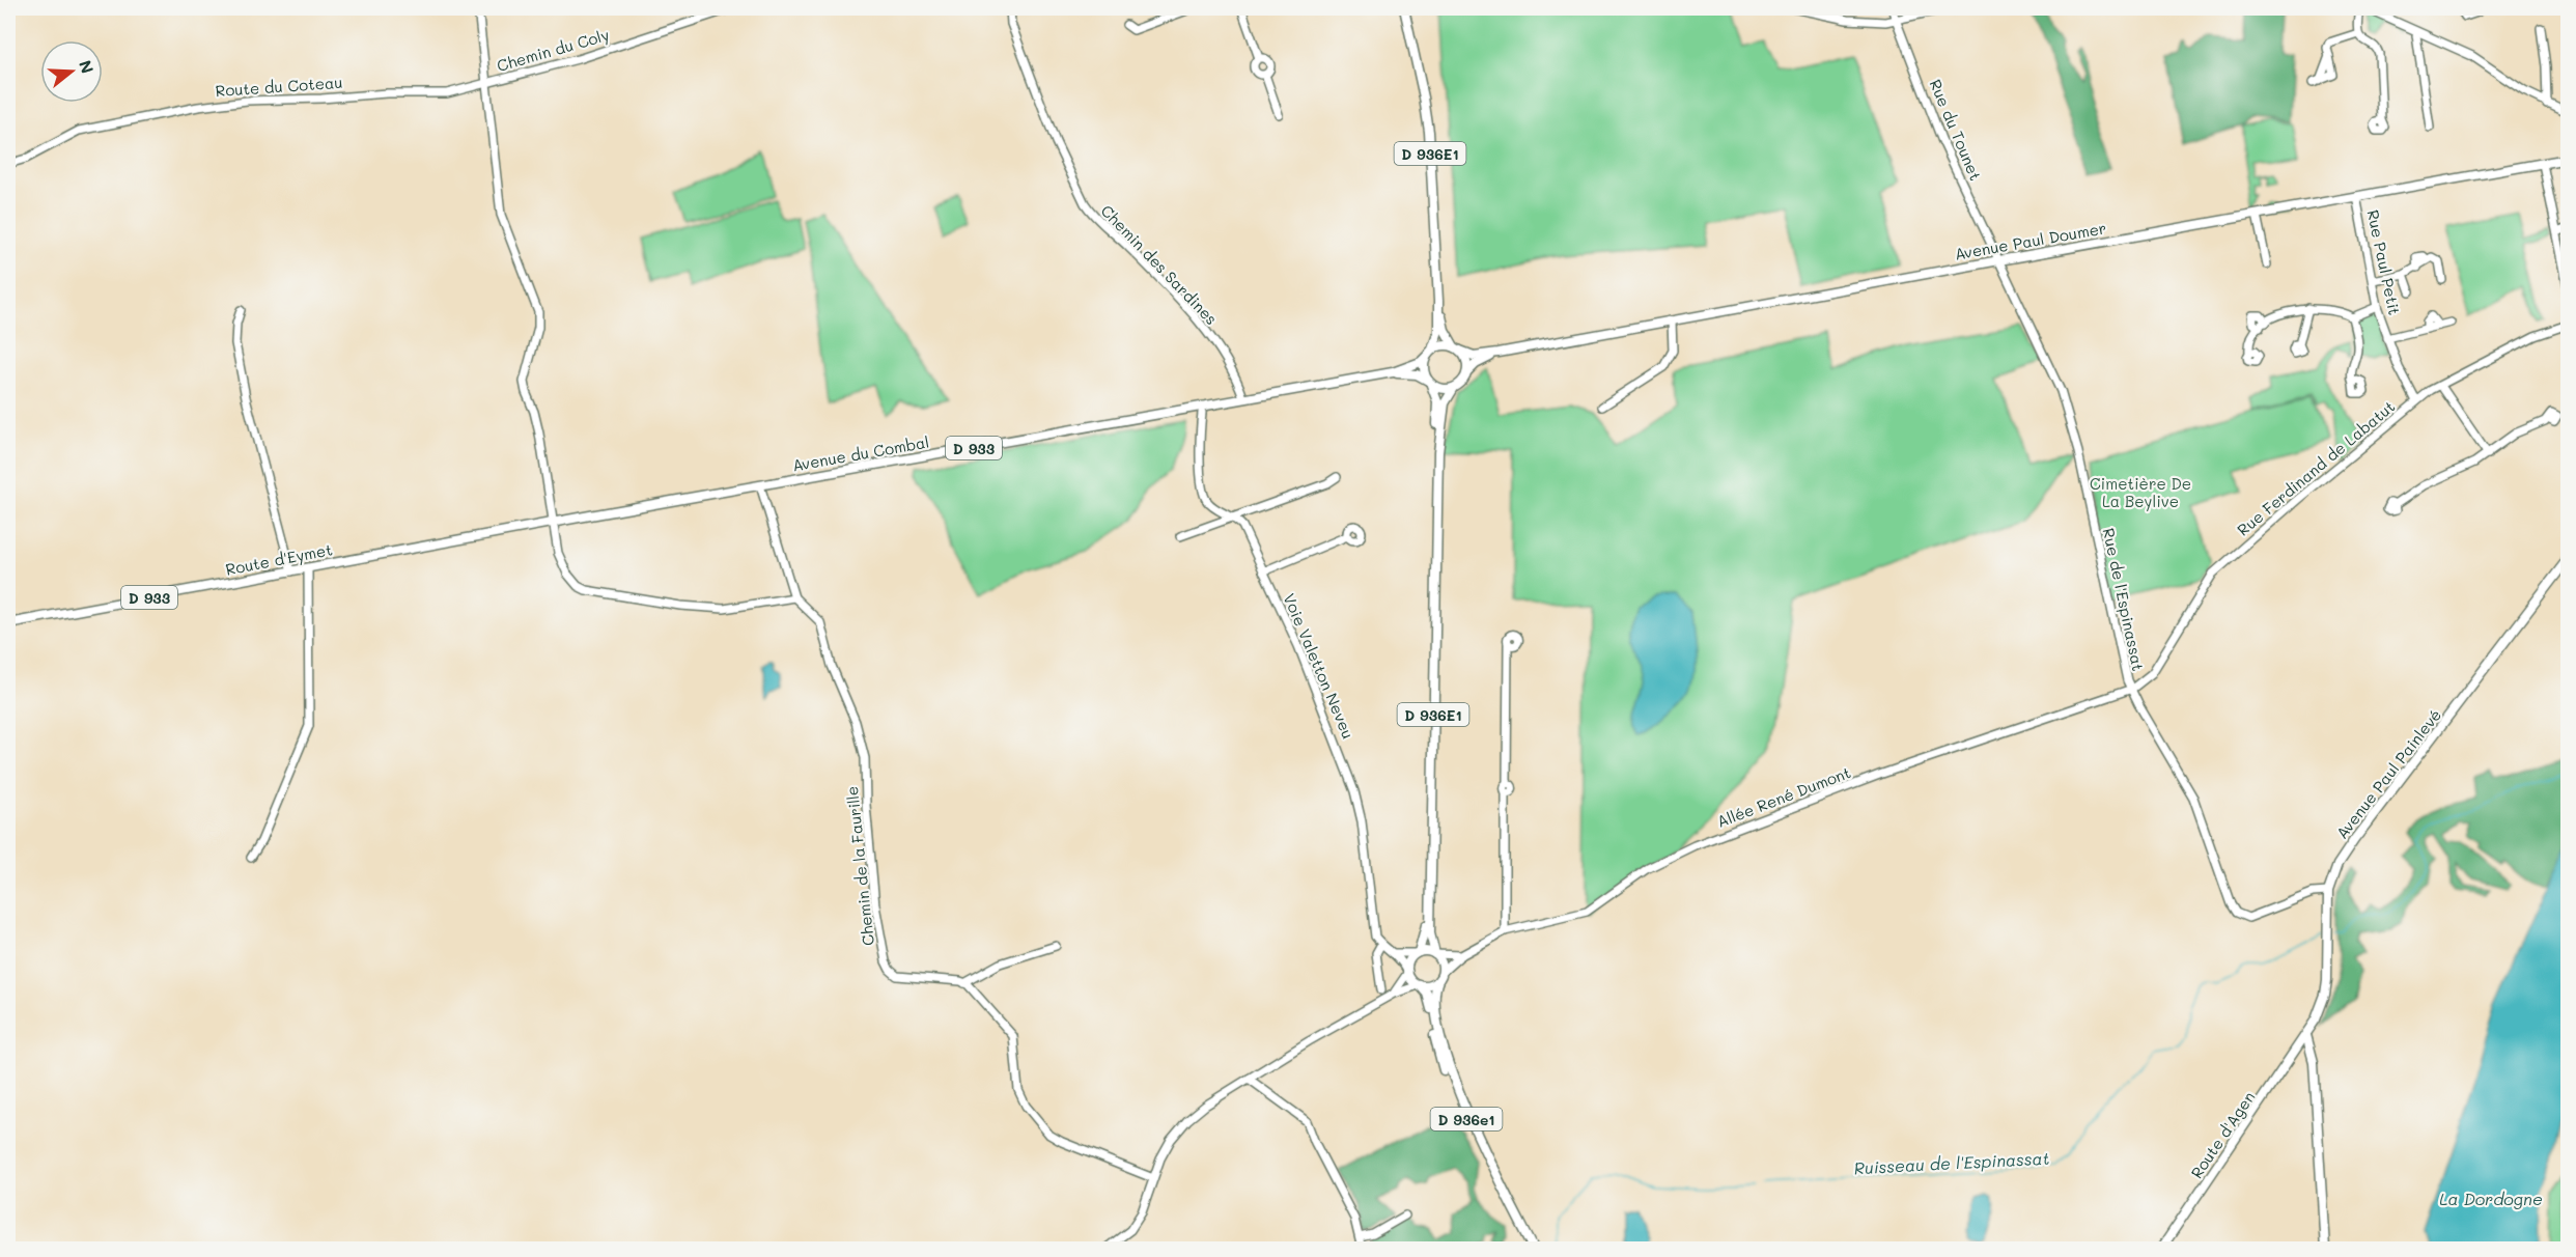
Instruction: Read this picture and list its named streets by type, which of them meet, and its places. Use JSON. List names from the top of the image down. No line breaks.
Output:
{"streets":{"main road":["D 936E1","Avenue Paul Doumer","D 933","Avenue du Combal","Route d'Eymet","Avenue Paul Painlevé","D 936e1","Route d'Agen"],"street":["Chemin du Coly","Route du Coteau","Rue du Tounet","Rue Paul Petit","Chemin des Sardines","Rue Ferdinand de Labatut","Rue de l'Espinassat","Voie Valetton Neveu","Allée René Dumont","Chemin de la Faurille"]},"crossings":[["Chemin du Coly","Route du Coteau"],["Rue du Tounet","Avenue Paul Doumer"],["Rue du Tounet","Rue de l'Espinassat"],["D 936E1","D 933"],["D 936E1","Allée René Dumont"],["D 936E1","D 936e1"],["Avenue Paul Doumer","Rue Paul Petit"],["Avenue Paul Doumer","Rue de l'Espinassat"],["Rue Paul Petit","Rue Ferdinand de Labatut"],["Chemin des Sardines","Avenue du Combal"],["D 933","Avenue du Combal"],["Avenue du Combal","Route d'Eymet"],["Avenue du Combal","Chemin de la Faurille"],["Rue Ferdinand de Labatut","Rue de l'Espinassat"],["Rue Ferdinand de Labatut","Allée René Dumont"],["Rue de l'Espinassat","Avenue Paul Painlevé"],["Rue de l'Espinassat","Allée René Dumont"],["Avenue Paul Painlevé","Route d'Agen"],["Allée René Dumont","D 936e1"]],"water":["Ruisseau de l'Espinassat","La Dordogne"],"parks":["Cimetière De La Beylive"],"north":"right"}
